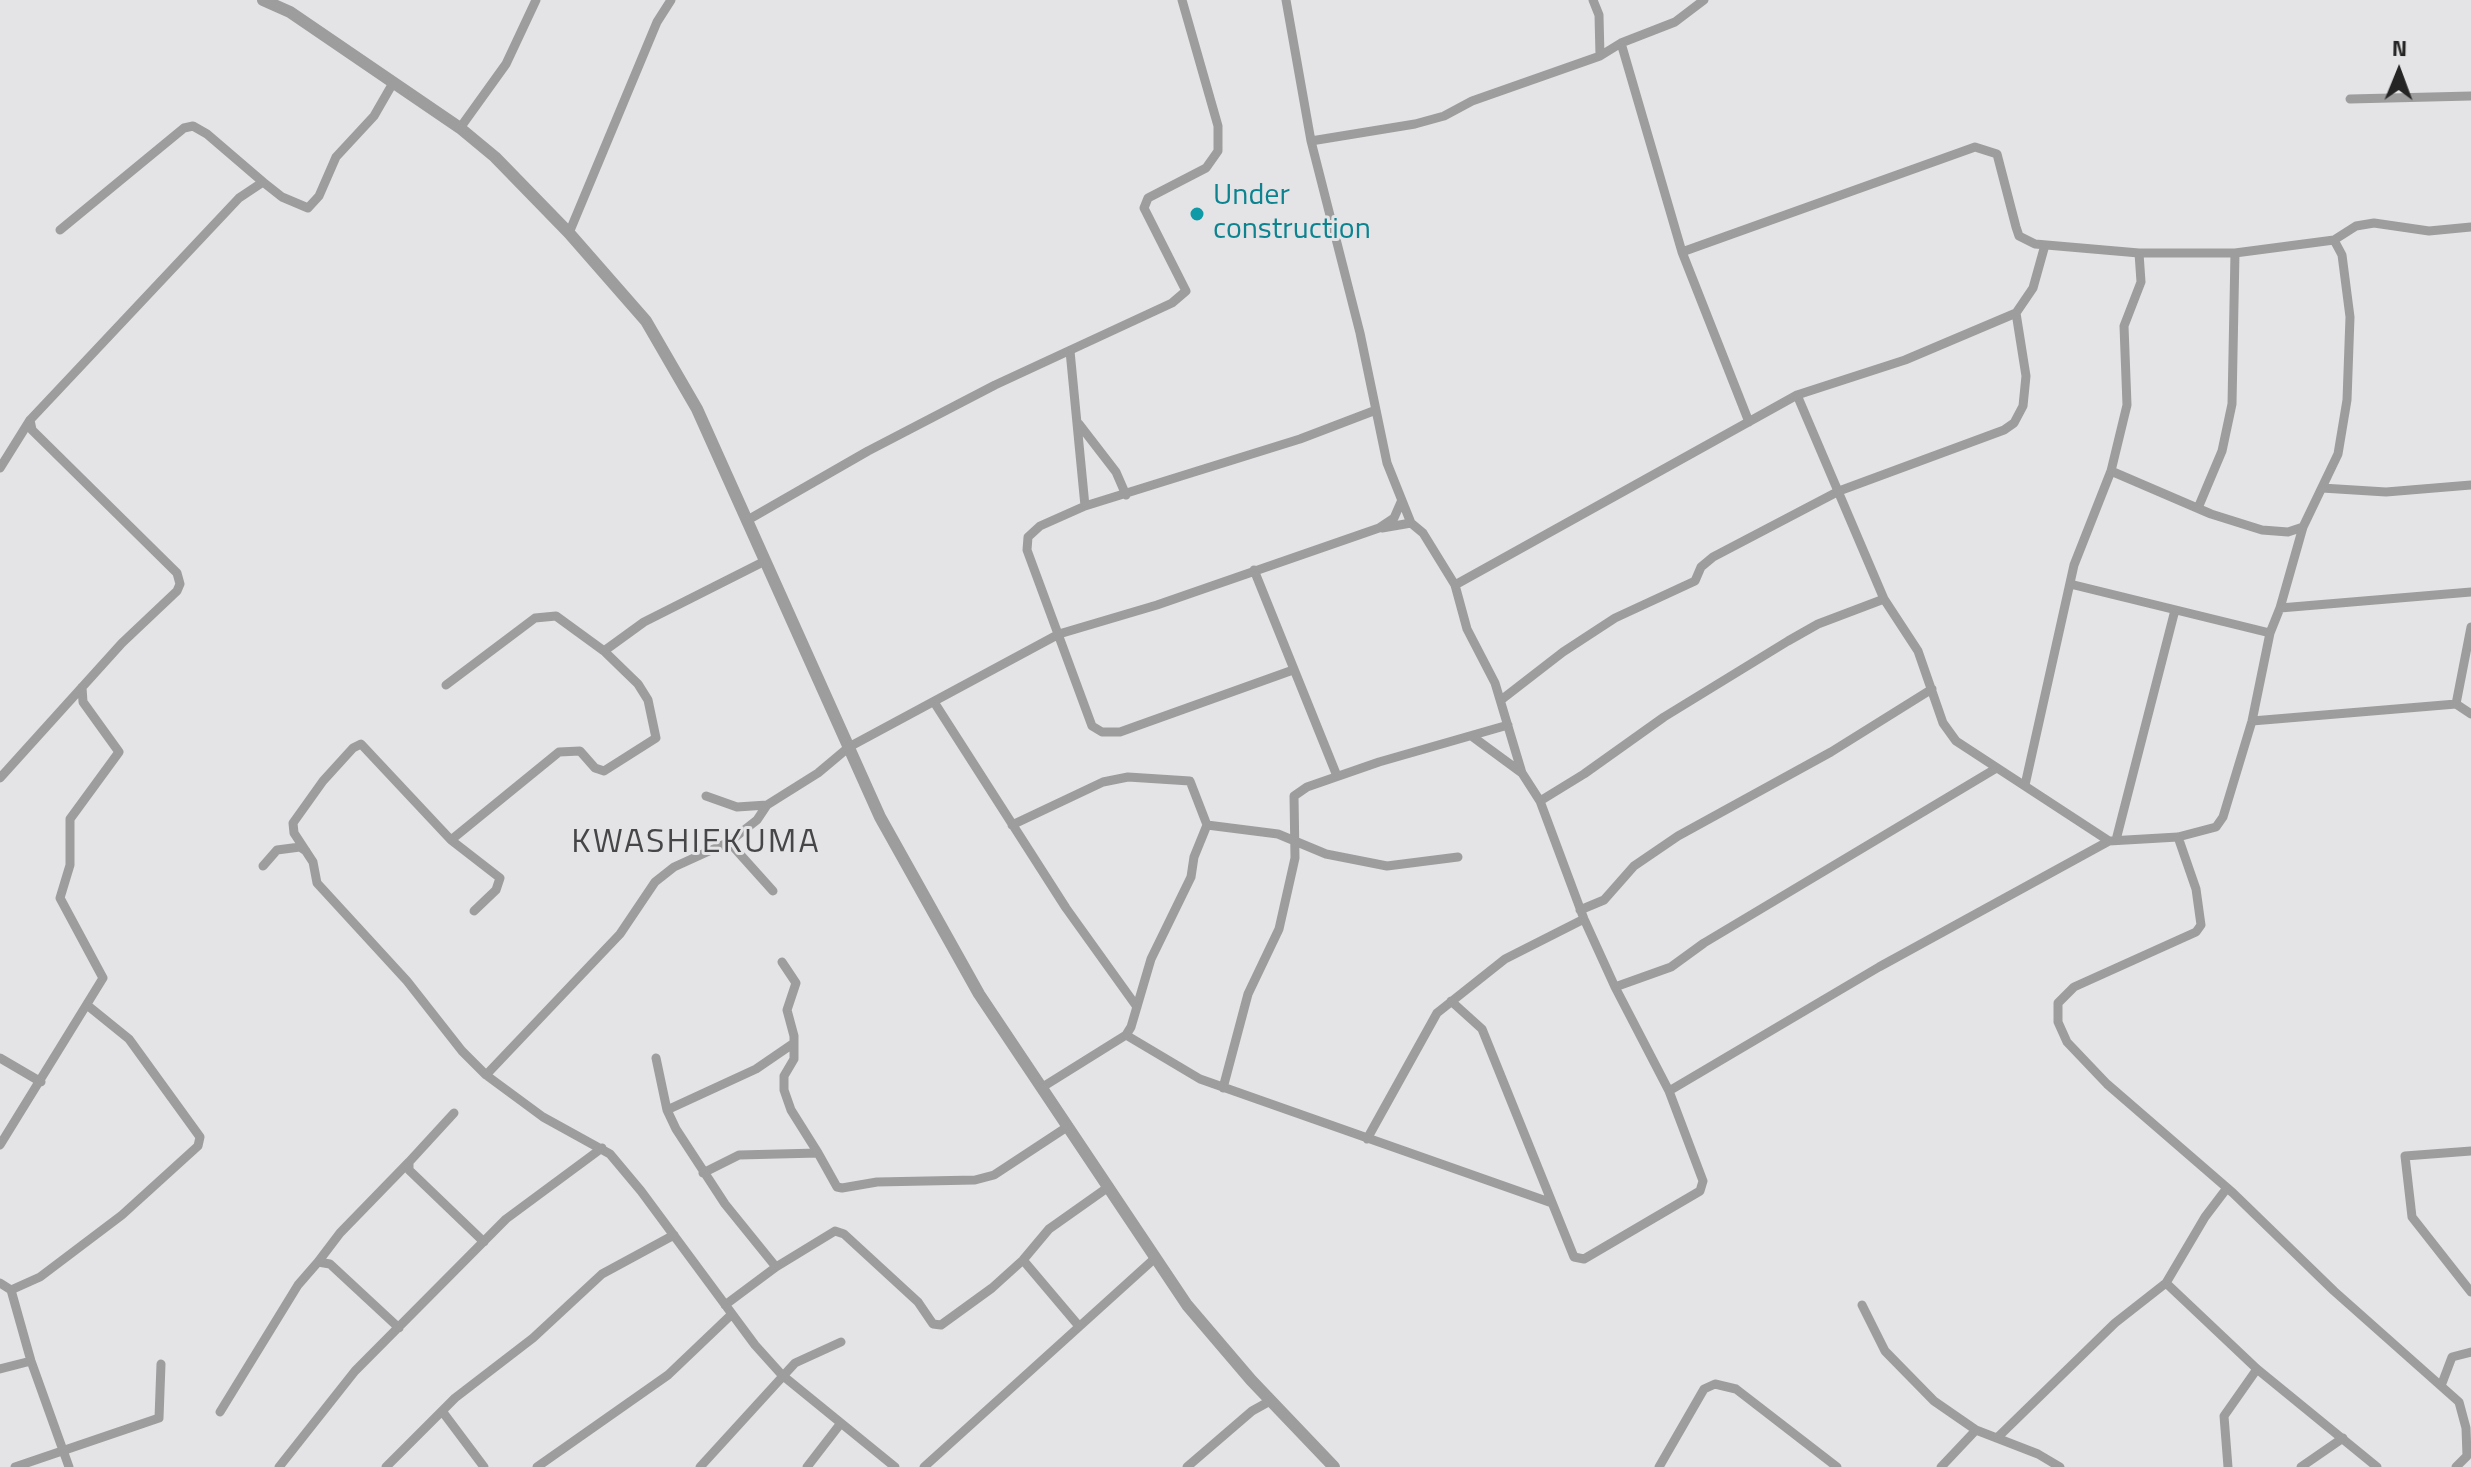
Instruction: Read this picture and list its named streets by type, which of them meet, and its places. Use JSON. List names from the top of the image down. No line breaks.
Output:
{"districts":["KWASHIEKUMA"],"places":["Under construction"],"north":"top"}
